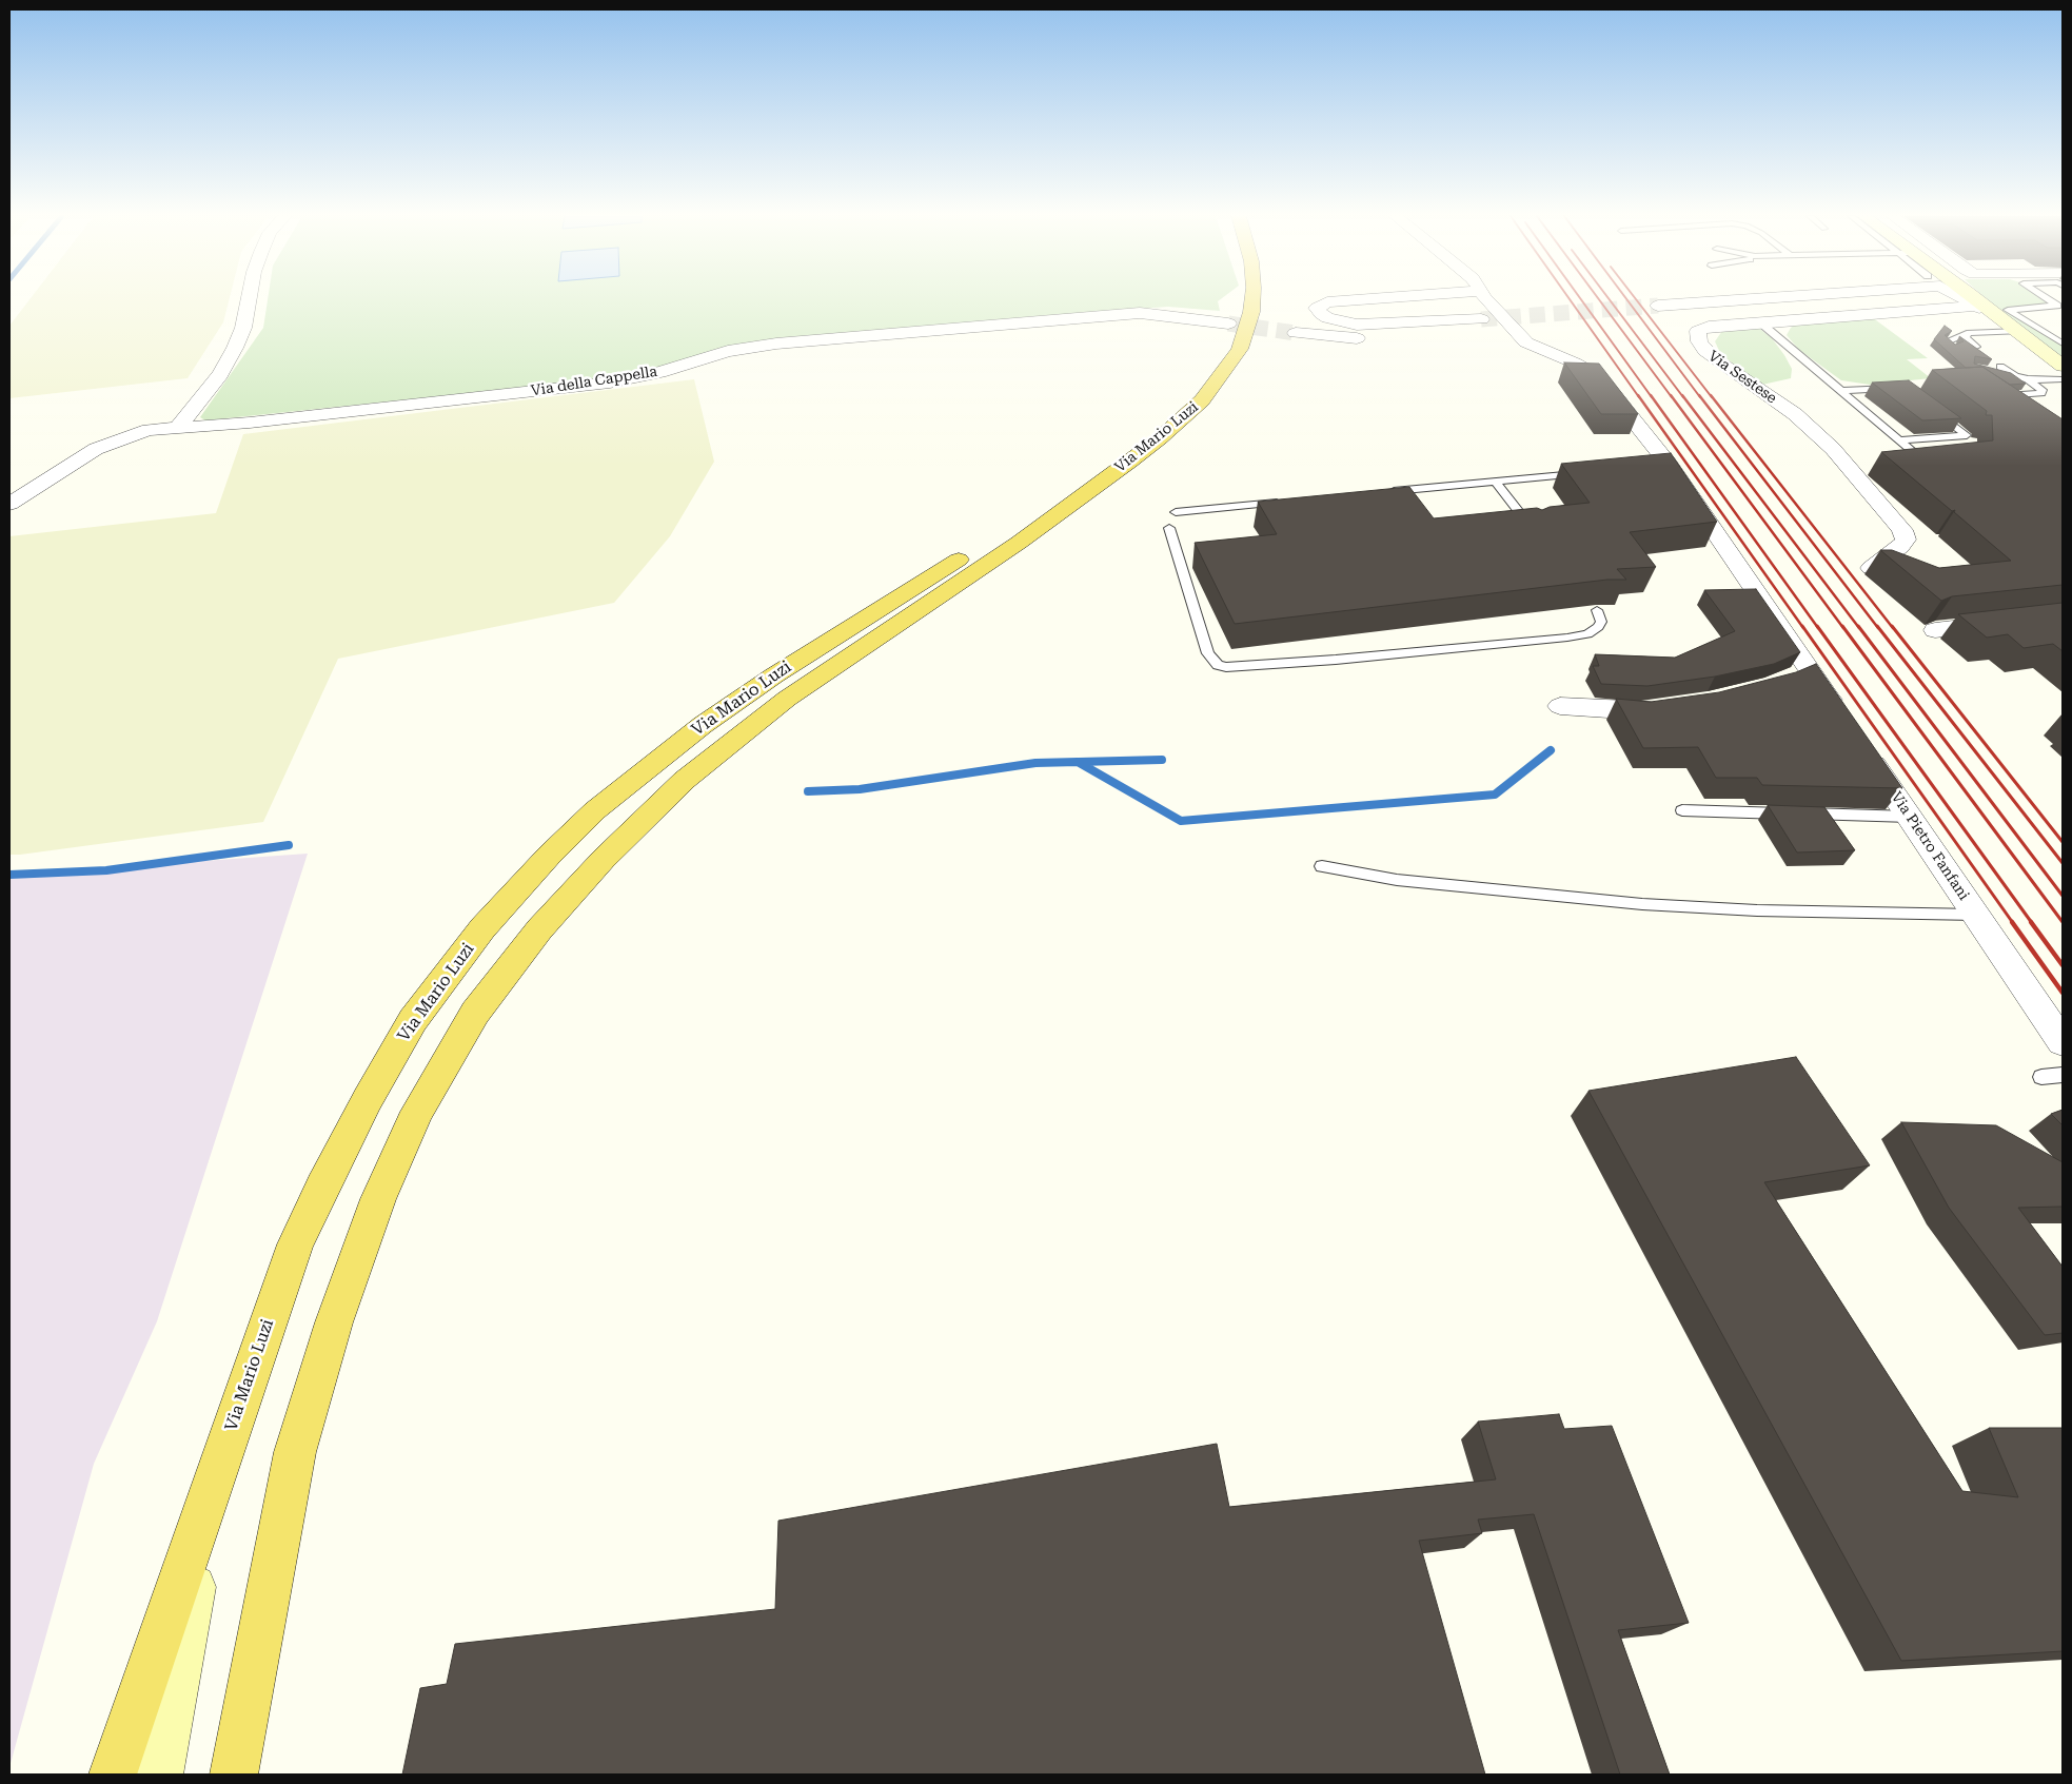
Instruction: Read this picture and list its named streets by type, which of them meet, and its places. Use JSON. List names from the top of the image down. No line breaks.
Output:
{"streets":{"main road":["Via Mario Luzi"],"street":["Via Sestese","Via della Cappella","Via Pietro Fanfani"]}}
